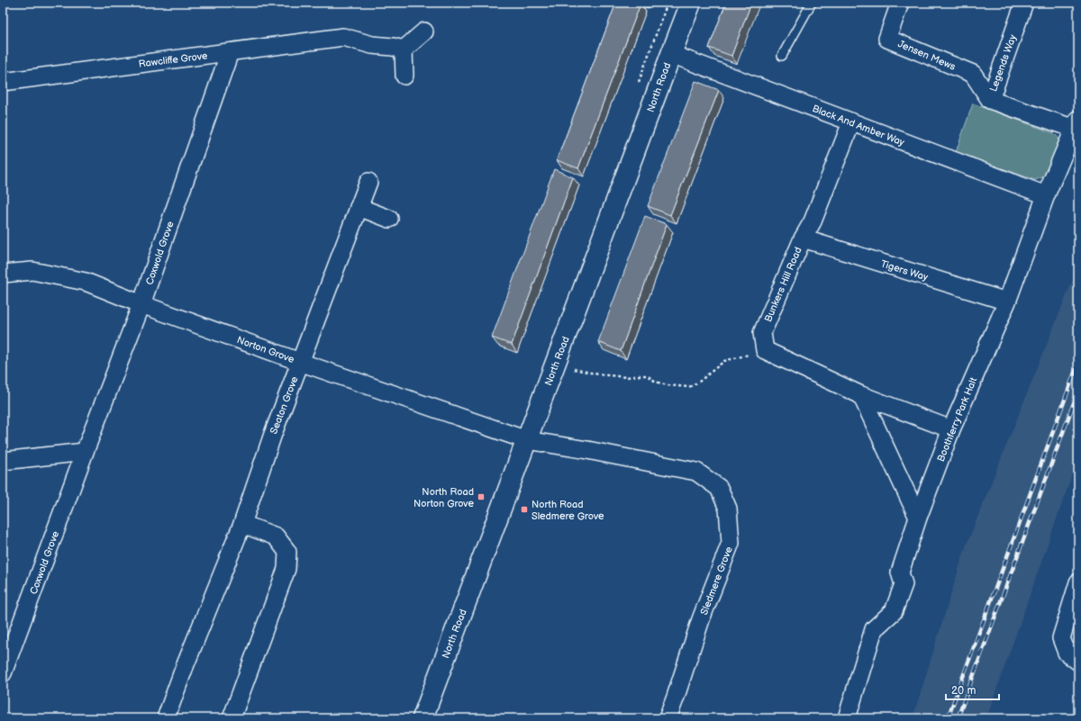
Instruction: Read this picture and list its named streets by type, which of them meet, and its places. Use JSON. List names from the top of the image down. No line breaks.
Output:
{"streets":{"street":["Jensen Mews","Rawcliffe Grove","Legends Way","North Road","Black And Amber Way","Coxwold Grove","Tigers Way","Bunkers Hill Road","Norton Grove","Seaton Grove","Boothferry Park Halt","Sledmere Grove"]},"crossings":[["Jensen Mews","Legends Way"],["Rawcliffe Grove","Coxwold Grove"],["Legends Way","Boothferry Park Halt"],["North Road","Black And Amber Way"],["North Road","Norton Grove"],["North Road","Sledmere Grove"],["Black And Amber Way","Bunkers Hill Road"],["Black And Amber Way","Boothferry Park Halt"],["Coxwold Grove","Norton Grove"],["Tigers Way","Bunkers Hill Road"],["Tigers Way","Boothferry Park Halt"],["Norton Grove","Seaton Grove"],["Norton Grove","Sledmere Grove"]],"places":{"transit":["North Road Norton Grove","North Road Sledmere Grove"]},"scale_bar":"20 m"}
